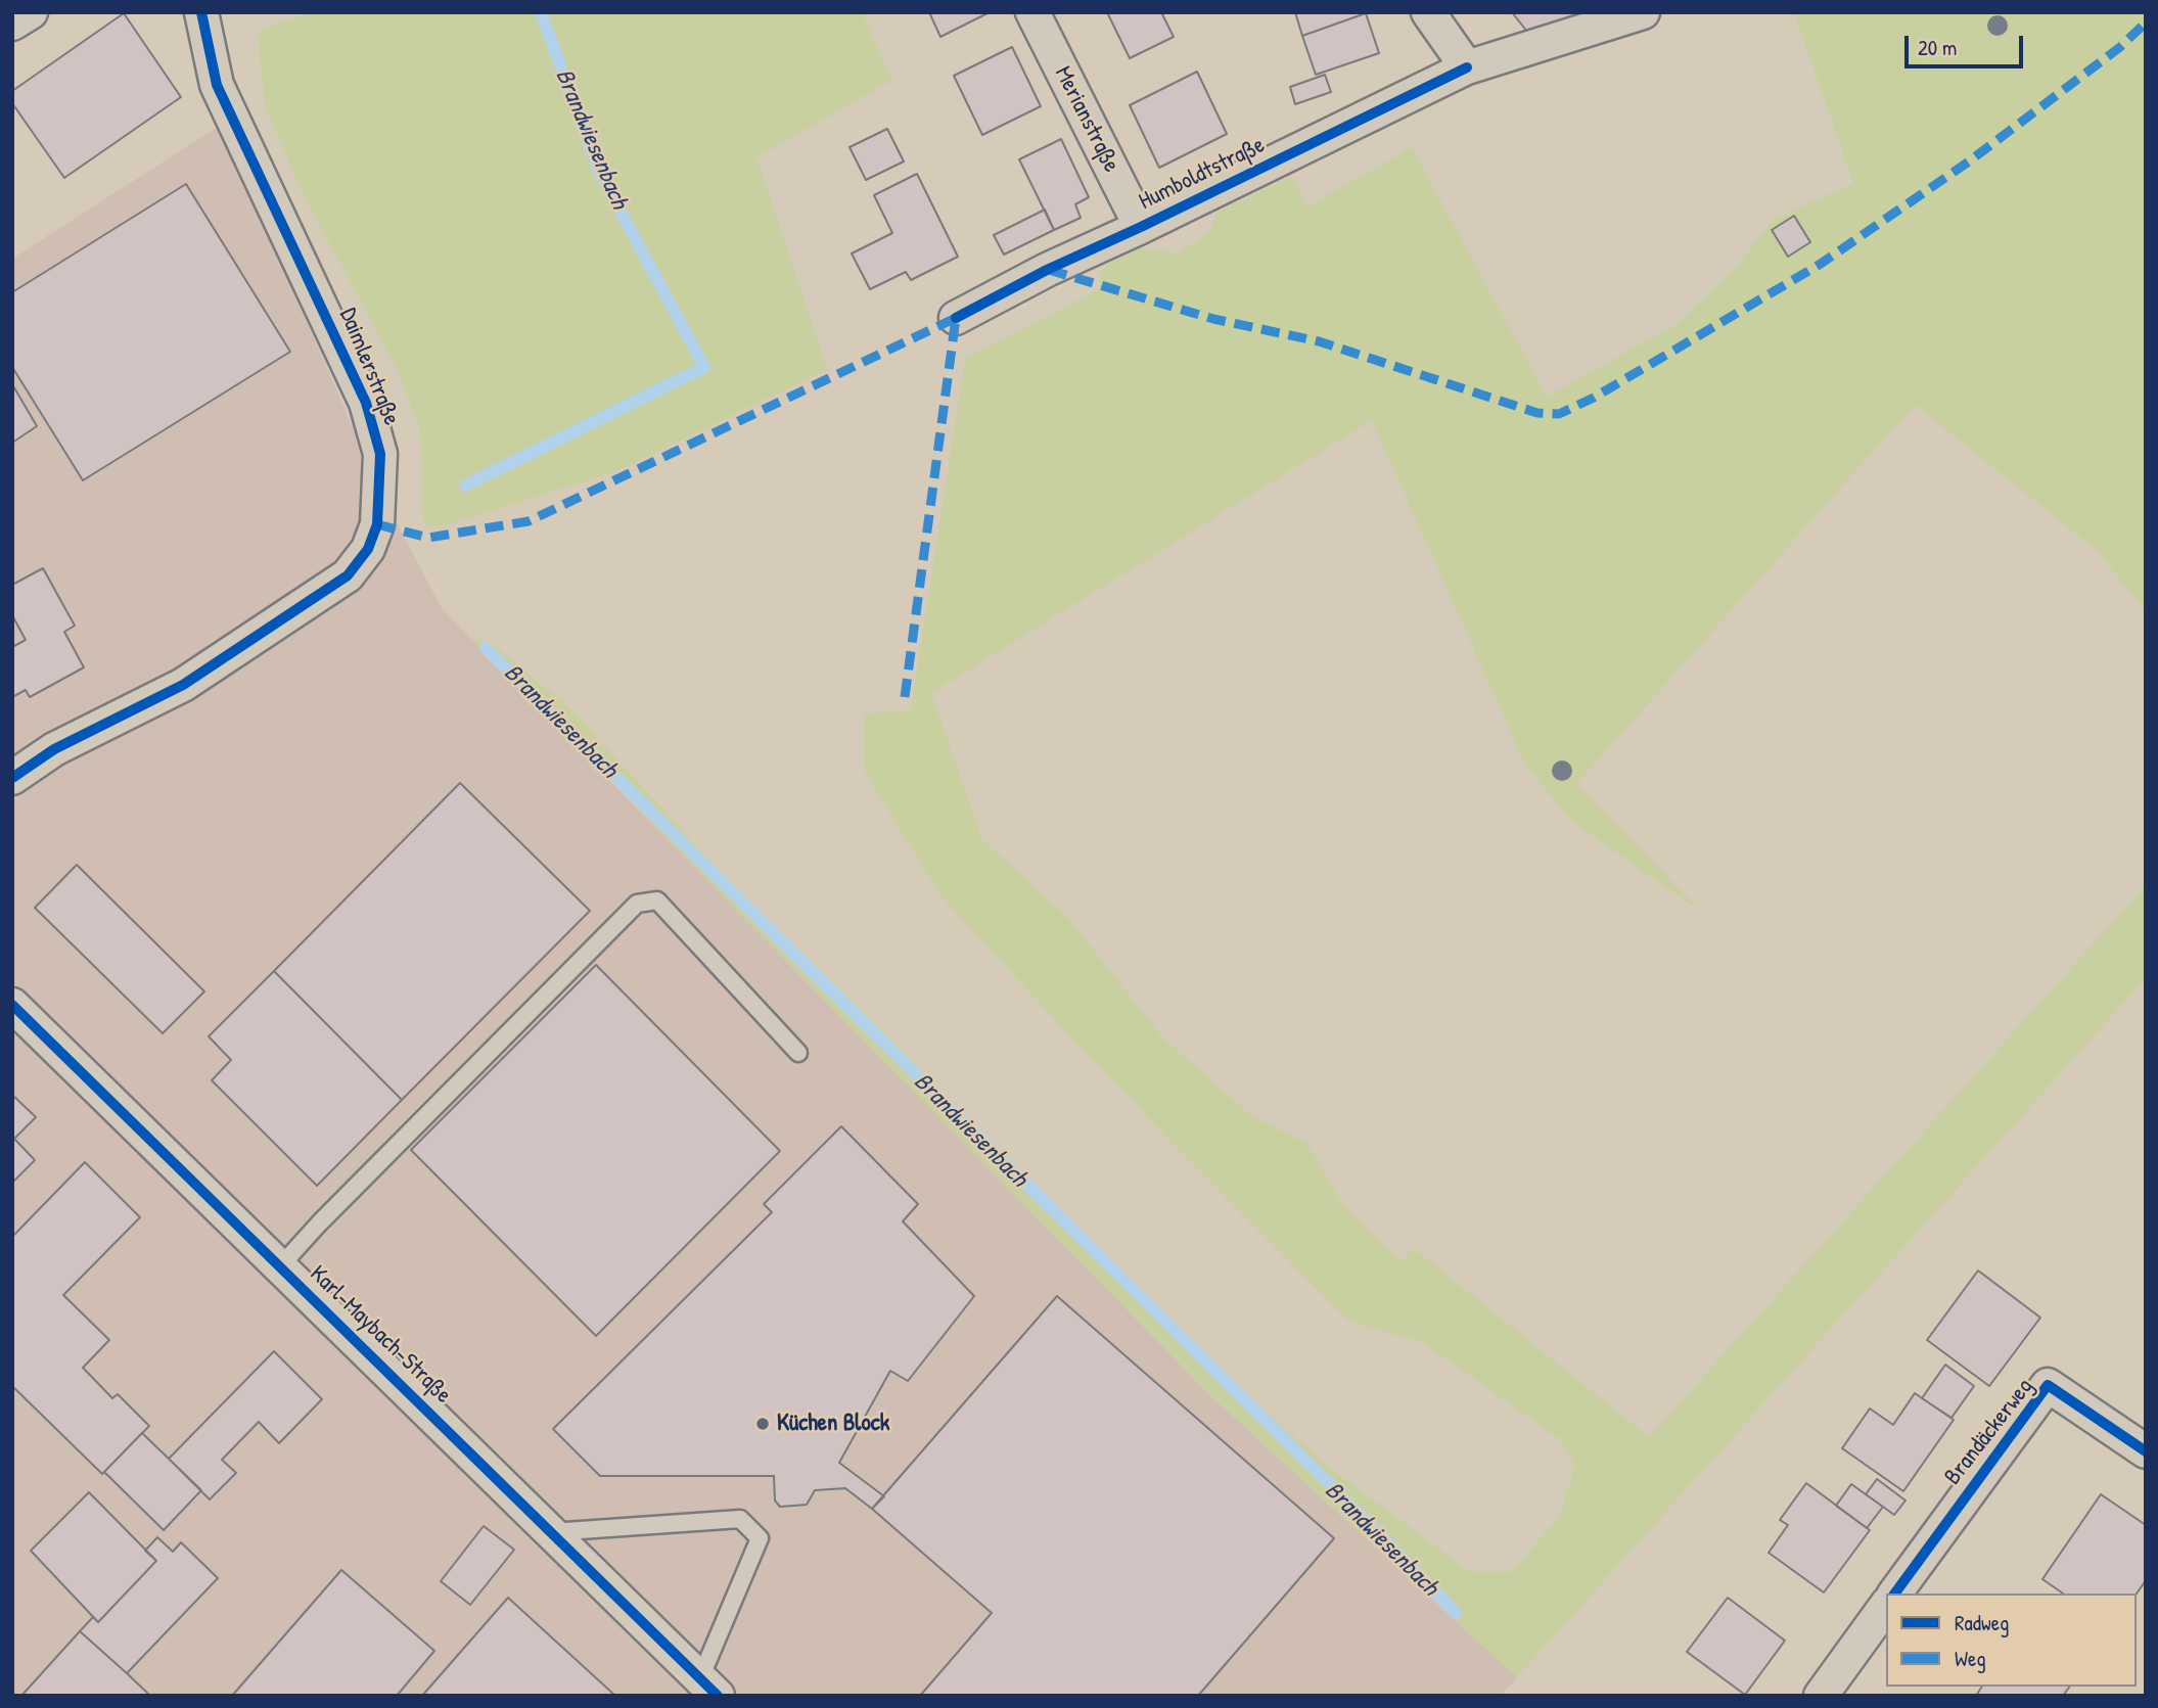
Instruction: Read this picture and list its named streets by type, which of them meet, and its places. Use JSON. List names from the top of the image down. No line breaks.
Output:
{"streets":{"street":["Merianstraße","Humboldtstraße","Daimlerstraße","Karl-Maybach-Straße","Brandäckerweg"]},"crossings":[["Merianstraße","Humboldtstraße"]],"water":["Brandwiesenbach"],"places":["Küchen Block"],"legend":["Radweg","Weg"],"scale_bar":"20 m"}
